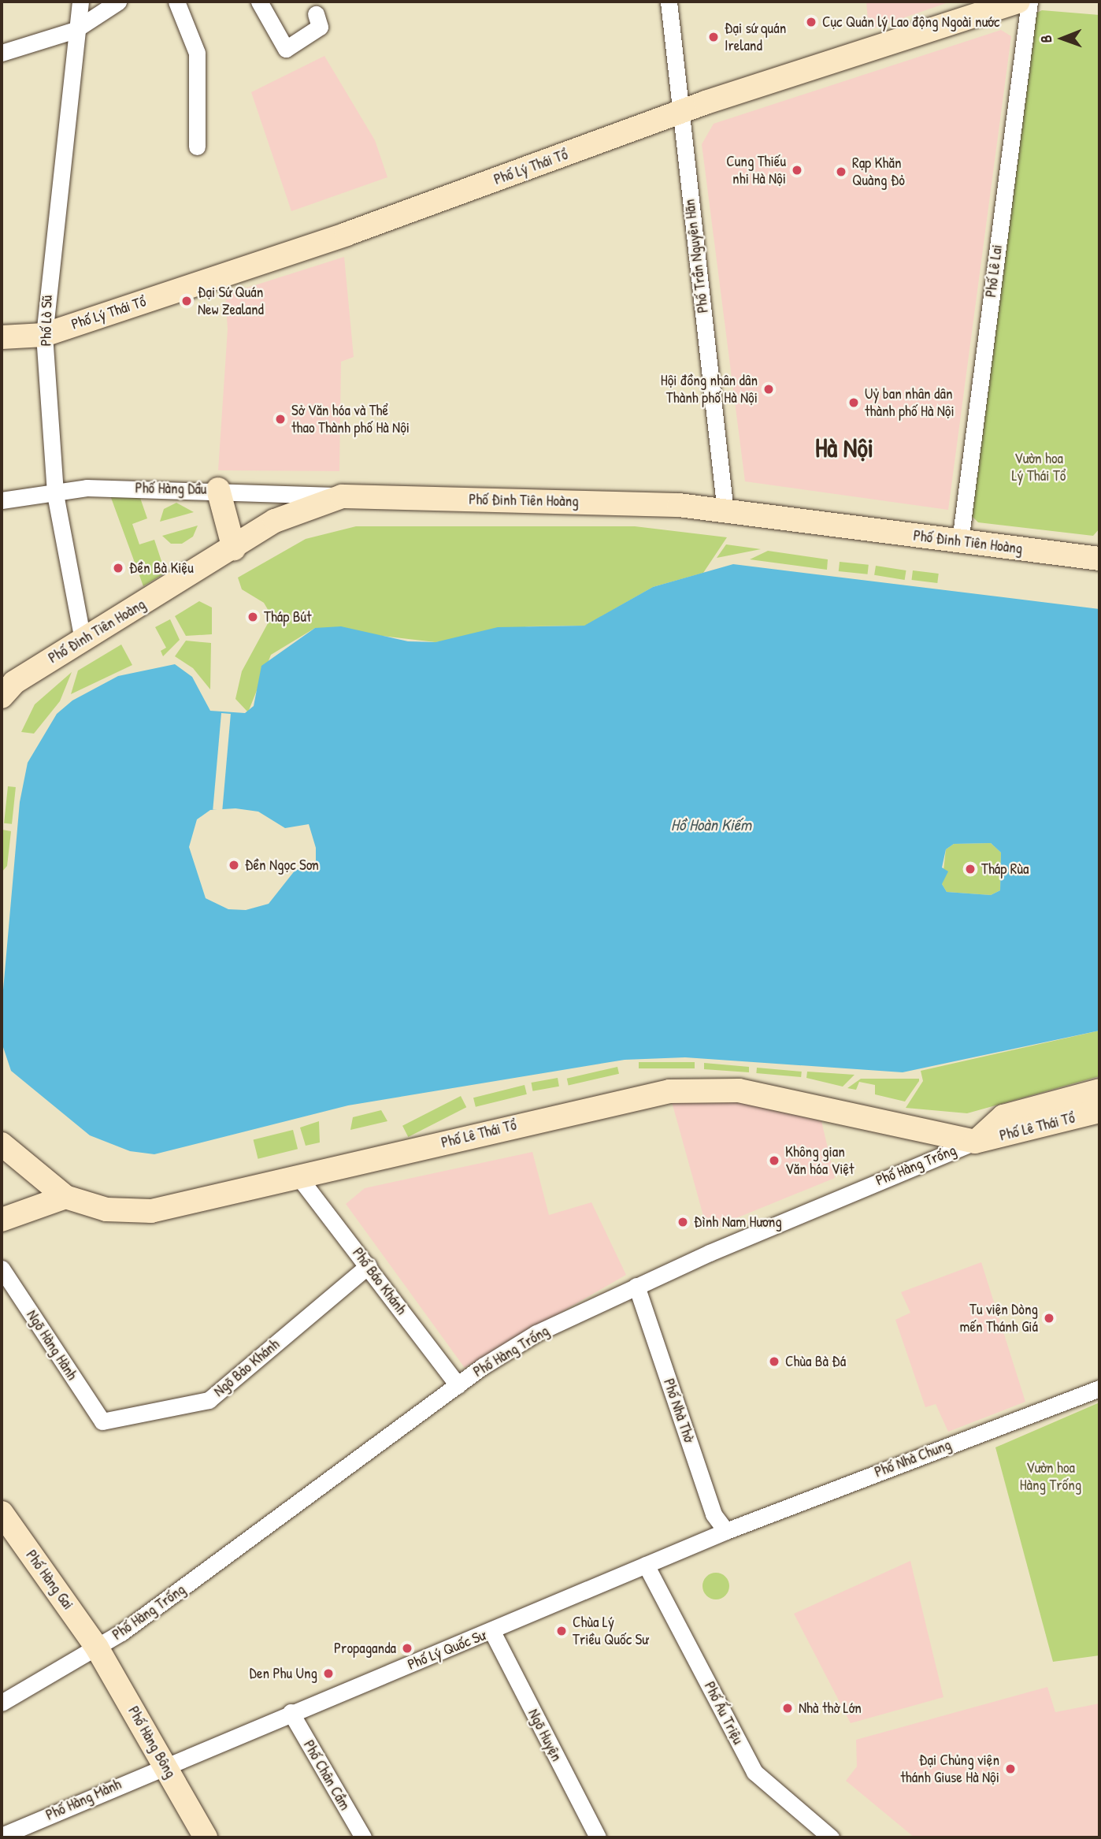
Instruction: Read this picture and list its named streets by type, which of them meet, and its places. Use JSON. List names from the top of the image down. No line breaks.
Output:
{"streets":{"main road":["Phố Lý Thái Tổ","Phố Đinh Tiên Hoàng","Phố Lê Thái Tổ","Phố Hàng Gai","Phố Hàng Bông"],"street":["Phố Trần Nguyên Hãn","Phố Lê Lai","Phố Lò Sũ","Phố Hàng Dầu","Phố Hàng Trống","Phố Báo Khánh","Ngõ Hàng Hành","Ngõ Bảo Khánh","Phố Nhà Thờ","Phố Nhà Chung","Phố Lý Quốc Sư","Phố Ấu Triệu","Ngõ Huyện","Phố Chân Cầm","Phố Hàng Mành"]},"crossings":[["Phố Lý Thái Tổ","Phố Trần Nguyên Hãn"],["Phố Lý Thái Tổ","Phố Lò Sũ"],["Phố Trần Nguyên Hãn","Phố Đinh Tiên Hoàng"],["Phố Lê Lai","Phố Đinh Tiên Hoàng"],["Phố Lò Sũ","Phố Hàng Dầu"],["Phố Lò Sũ","Phố Đinh Tiên Hoàng"],["Phố Hàng Dầu","Phố Đinh Tiên Hoàng"],["Phố Lê Thái Tổ","Phố Hàng Trống"],["Phố Lê Thái Tổ","Phố Báo Khánh"],["Phố Hàng Trống","Phố Báo Khánh"],["Phố Hàng Trống","Phố Nhà Thờ"],["Phố Hàng Trống","Phố Hàng Gai"],["Phố Hàng Trống","Phố Hàng Bông"],["Phố Báo Khánh","Ngõ Bảo Khánh"],["Ngõ Hàng Hành","Ngõ Bảo Khánh"],["Phố Nhà Thờ","Phố Nhà Chung"],["Phố Nhà Thờ","Phố Lý Quốc Sư"],["Phố Nhà Chung","Phố Lý Quốc Sư"],["Phố Hàng Gai","Phố Hàng Bông"],["Phố Lý Quốc Sư","Phố Ấu Triệu"],["Phố Lý Quốc Sư","Ngõ Huyện"],["Phố Lý Quốc Sư","Phố Hàng Bông"],["Phố Lý Quốc Sư","Phố Chân Cầm"],["Phố Lý Quốc Sư","Phố Hàng Mành"],["Phố Hàng Bông","Phố Hàng Mành"]],"districts":["Hà Nội"],"water":["Hồ Hoàn Kiếm"],"parks":["Vườn hoa Lý Thái Tổ","Vườn hoa Hàng Trống"],"places":["Cục Quản lý Lao động Ngoài nước","Đại sứ quán Ireland","Cung Thiếu nhi Hà Nội","Rạp Khăn Quàng Đỏ","Đại Sứ Quán New Zealand","Hội đồng nhân dân Thành phố Hà Nội","Uỷ ban nhân dân thành phố Hà Nội","Sở Văn hóa và Thể thao Thành phố Hà Nội","Đền Bà Kiệu","Tháp Bút","Đền Ngọc Sơn","Tháp Rùa","Không gian Văn hóa Việt","Đình Nam Hương","Tu viện Dòng mến Thánh Giá","Chùa Bà Đá","Chùa Lý Triều Quốc Sư","Propaganda","Den Phu Ung","Nhà thờ Lớn","Đại Chủng viện thánh Giuse Hà Nội"],"north":"left"}
